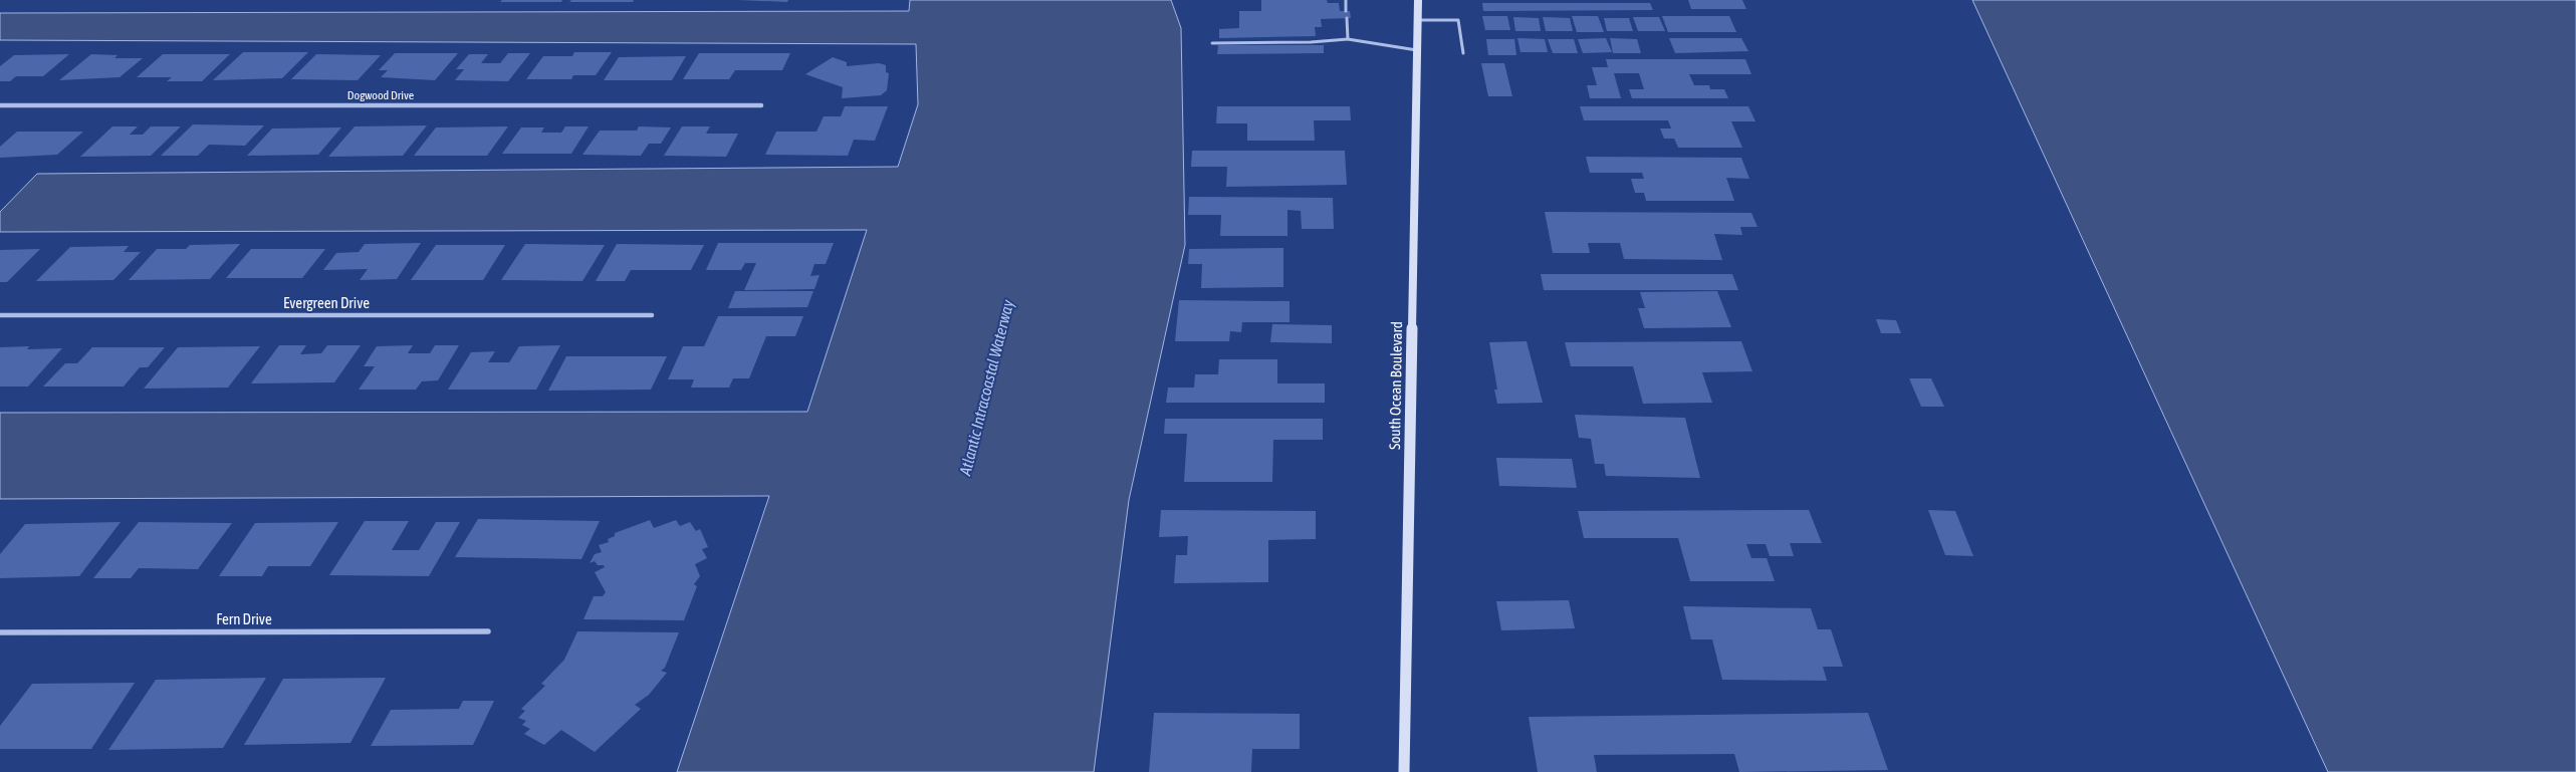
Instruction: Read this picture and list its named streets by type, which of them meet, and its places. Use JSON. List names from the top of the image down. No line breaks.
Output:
{"streets":{"main road":["South Ocean Boulevard"],"street":["Dogwood Drive","Evergreen Drive","Fern Drive"]},"water":["Atlantic Intracoastal Waterway"]}
